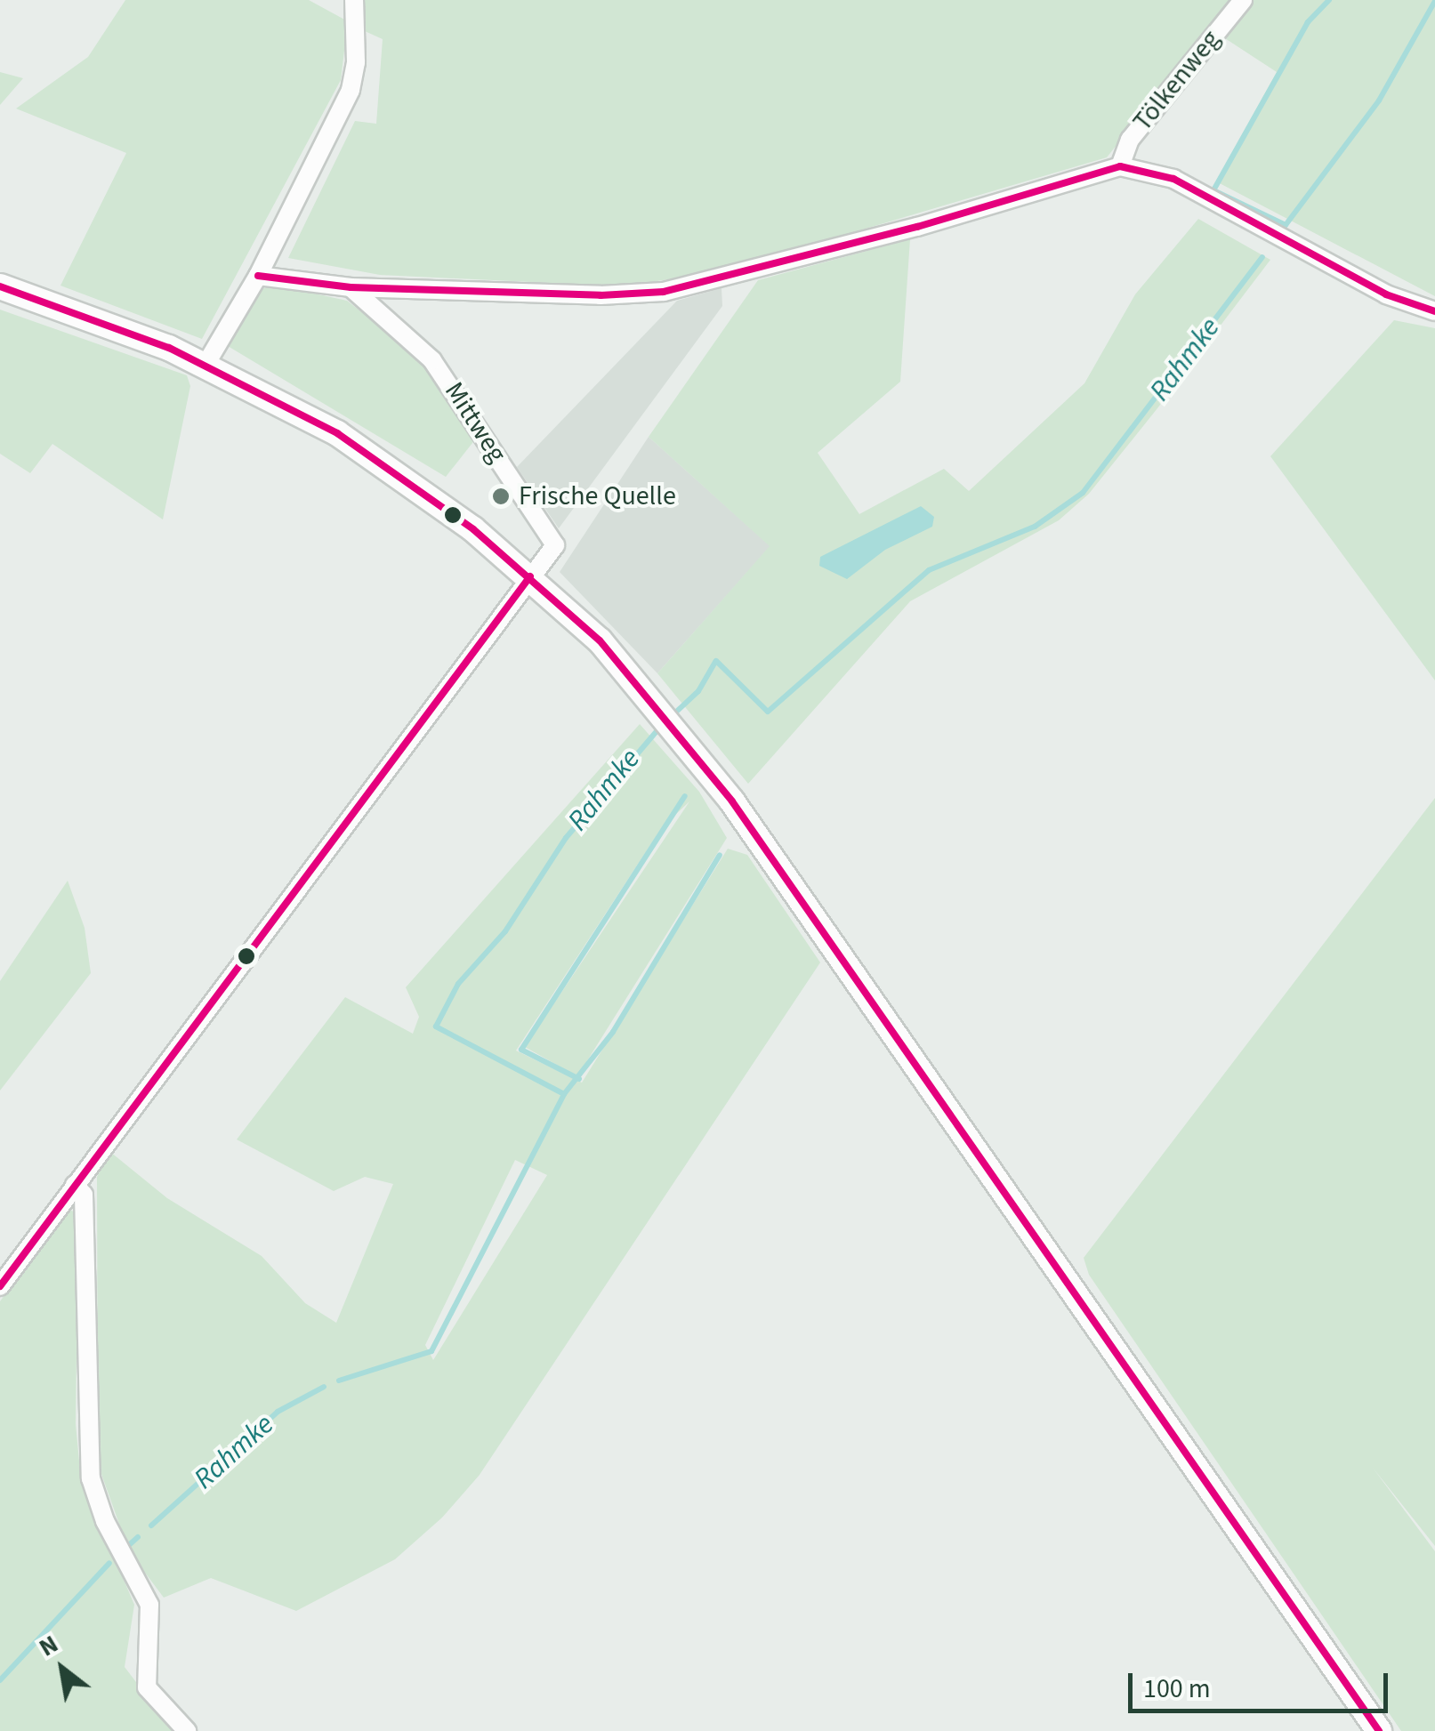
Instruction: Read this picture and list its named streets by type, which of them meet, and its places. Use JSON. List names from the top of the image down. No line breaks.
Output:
{"streets":{"street":["Tölkenweg","Mittweg"]},"water":["Rahmke"],"places":["Frische Quelle"],"scale_bar":"100 m","north":"top left"}
